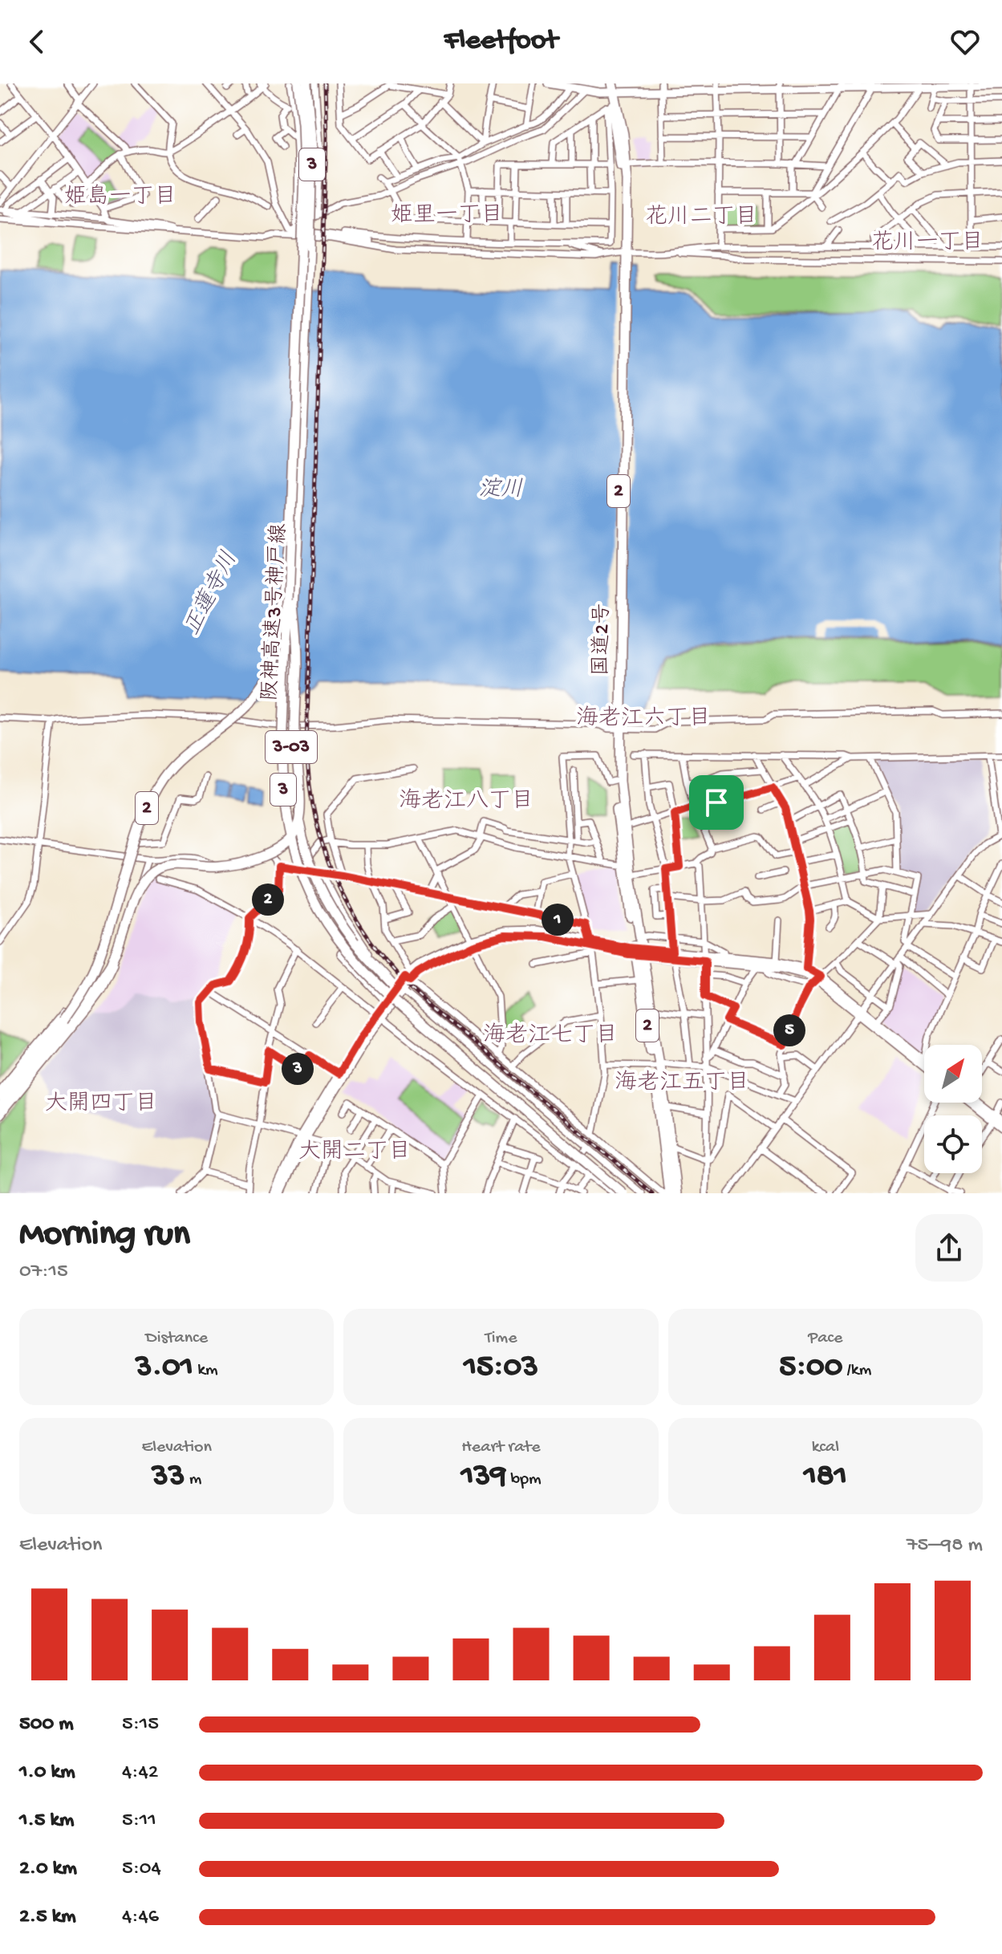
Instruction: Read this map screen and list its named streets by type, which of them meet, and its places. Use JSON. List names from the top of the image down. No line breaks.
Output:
{"streets":{"highway":["3","2","阪神高速3号神戸線","国道2号","3-03"]},"crossings":[["2","阪神高速3号神戸線"],["阪神高速3号神戸線","3-03"]],"districts":["姫島一丁目","姫里一丁目","花川二丁目","花川一丁目","海老江六丁目","海老江八丁目","海老江七丁目","海老江五丁目","大開四丁目","大開二丁目"],"water":["淀川","正蓮寺川"],"north":"top right","page":{"header":"Fleetfoot","pins":["2","1","5","3"],"heading":["Morning run","07:15"],"stats":[["Distance","3.01 km"],["Time","15:03"],["Pace","5:00 /km"],["Elevation","33 m"],["Heart rate","139 bpm"],["kcal","181"]],"chart":["Elevation","75–98 m"],"list":[{"name":"500 m","note":"5:15"},{"name":"1.0 km","note":"4:42"},{"name":"1.5 km","note":"5:11"},{"name":"2.0 km","note":"5:04"},{"name":"2.5 km","note":"4:46"}]}}
